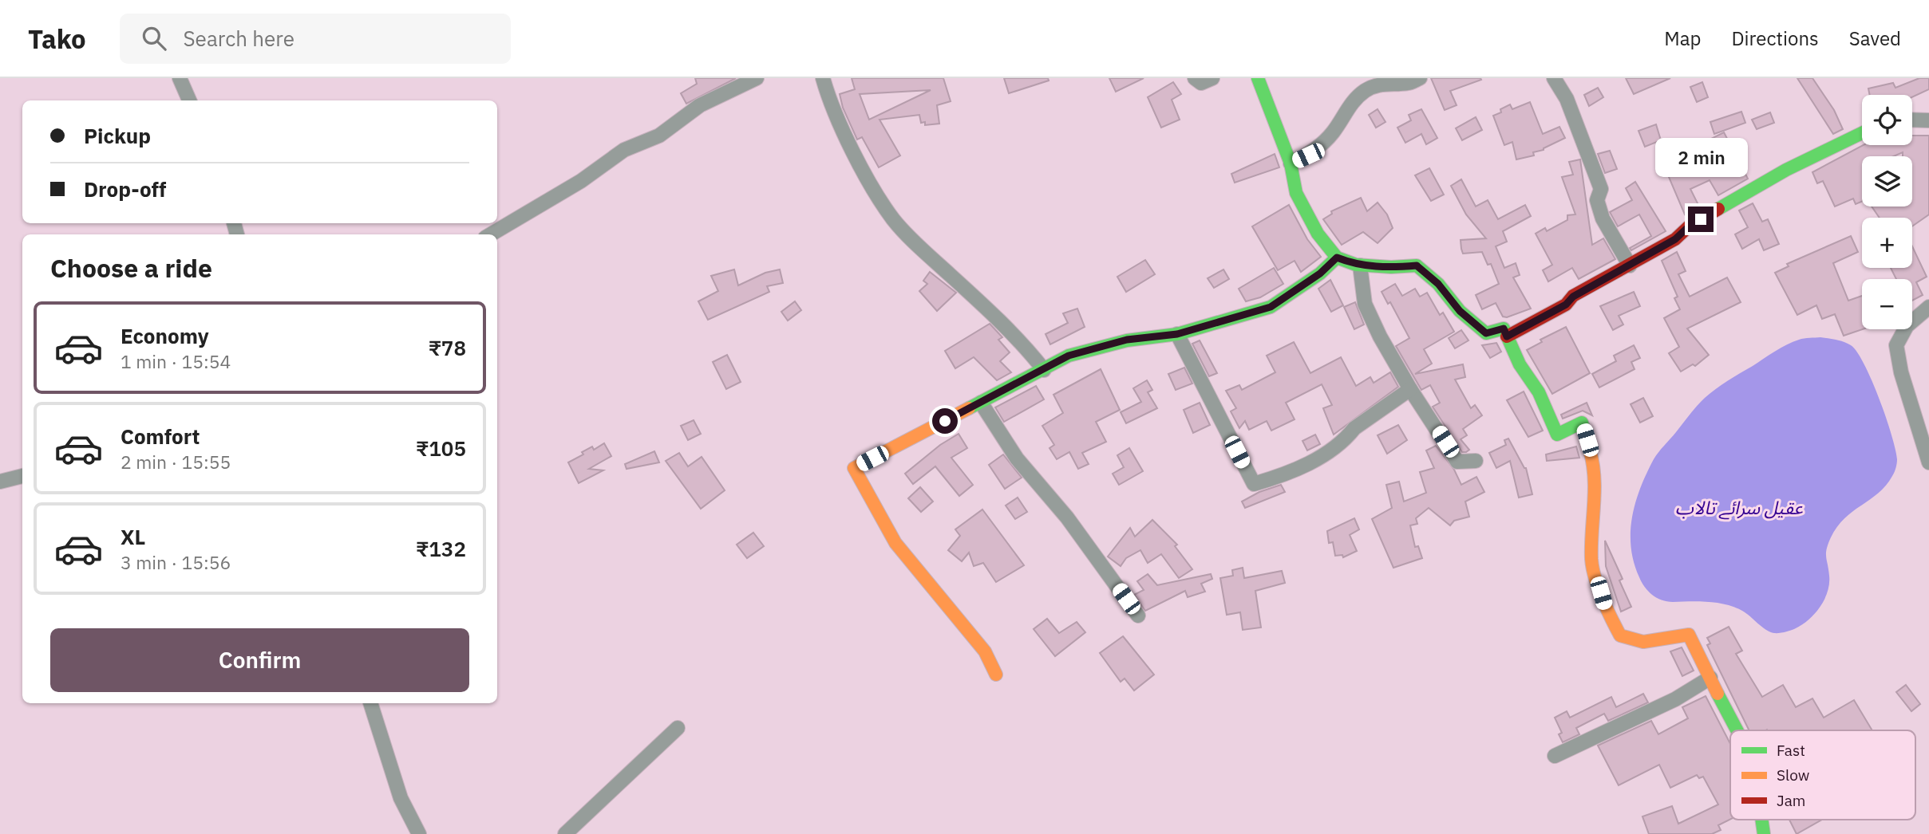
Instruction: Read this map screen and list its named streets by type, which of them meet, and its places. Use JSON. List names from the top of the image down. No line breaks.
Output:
{"water":["عقیل سرائے تالاب"],"legend":["Fast","Slow","Jam"],"page":{"header":"Tako","search":"Search here","nav":["Map","Directions","Saved"],"map_buttons":["+","−"],"banner":["Pickup","Drop-off"],"bubble":"2 min","heading":"Choose a ride","list":[{"name":"Economy","note":"1 min · 15:54","value":"₹78"},{"name":"Comfort","note":"2 min · 15:55","value":"₹105"},{"name":"XL","note":"3 min · 15:56","value":"₹132"}],"buttons":"Confirm"}}
